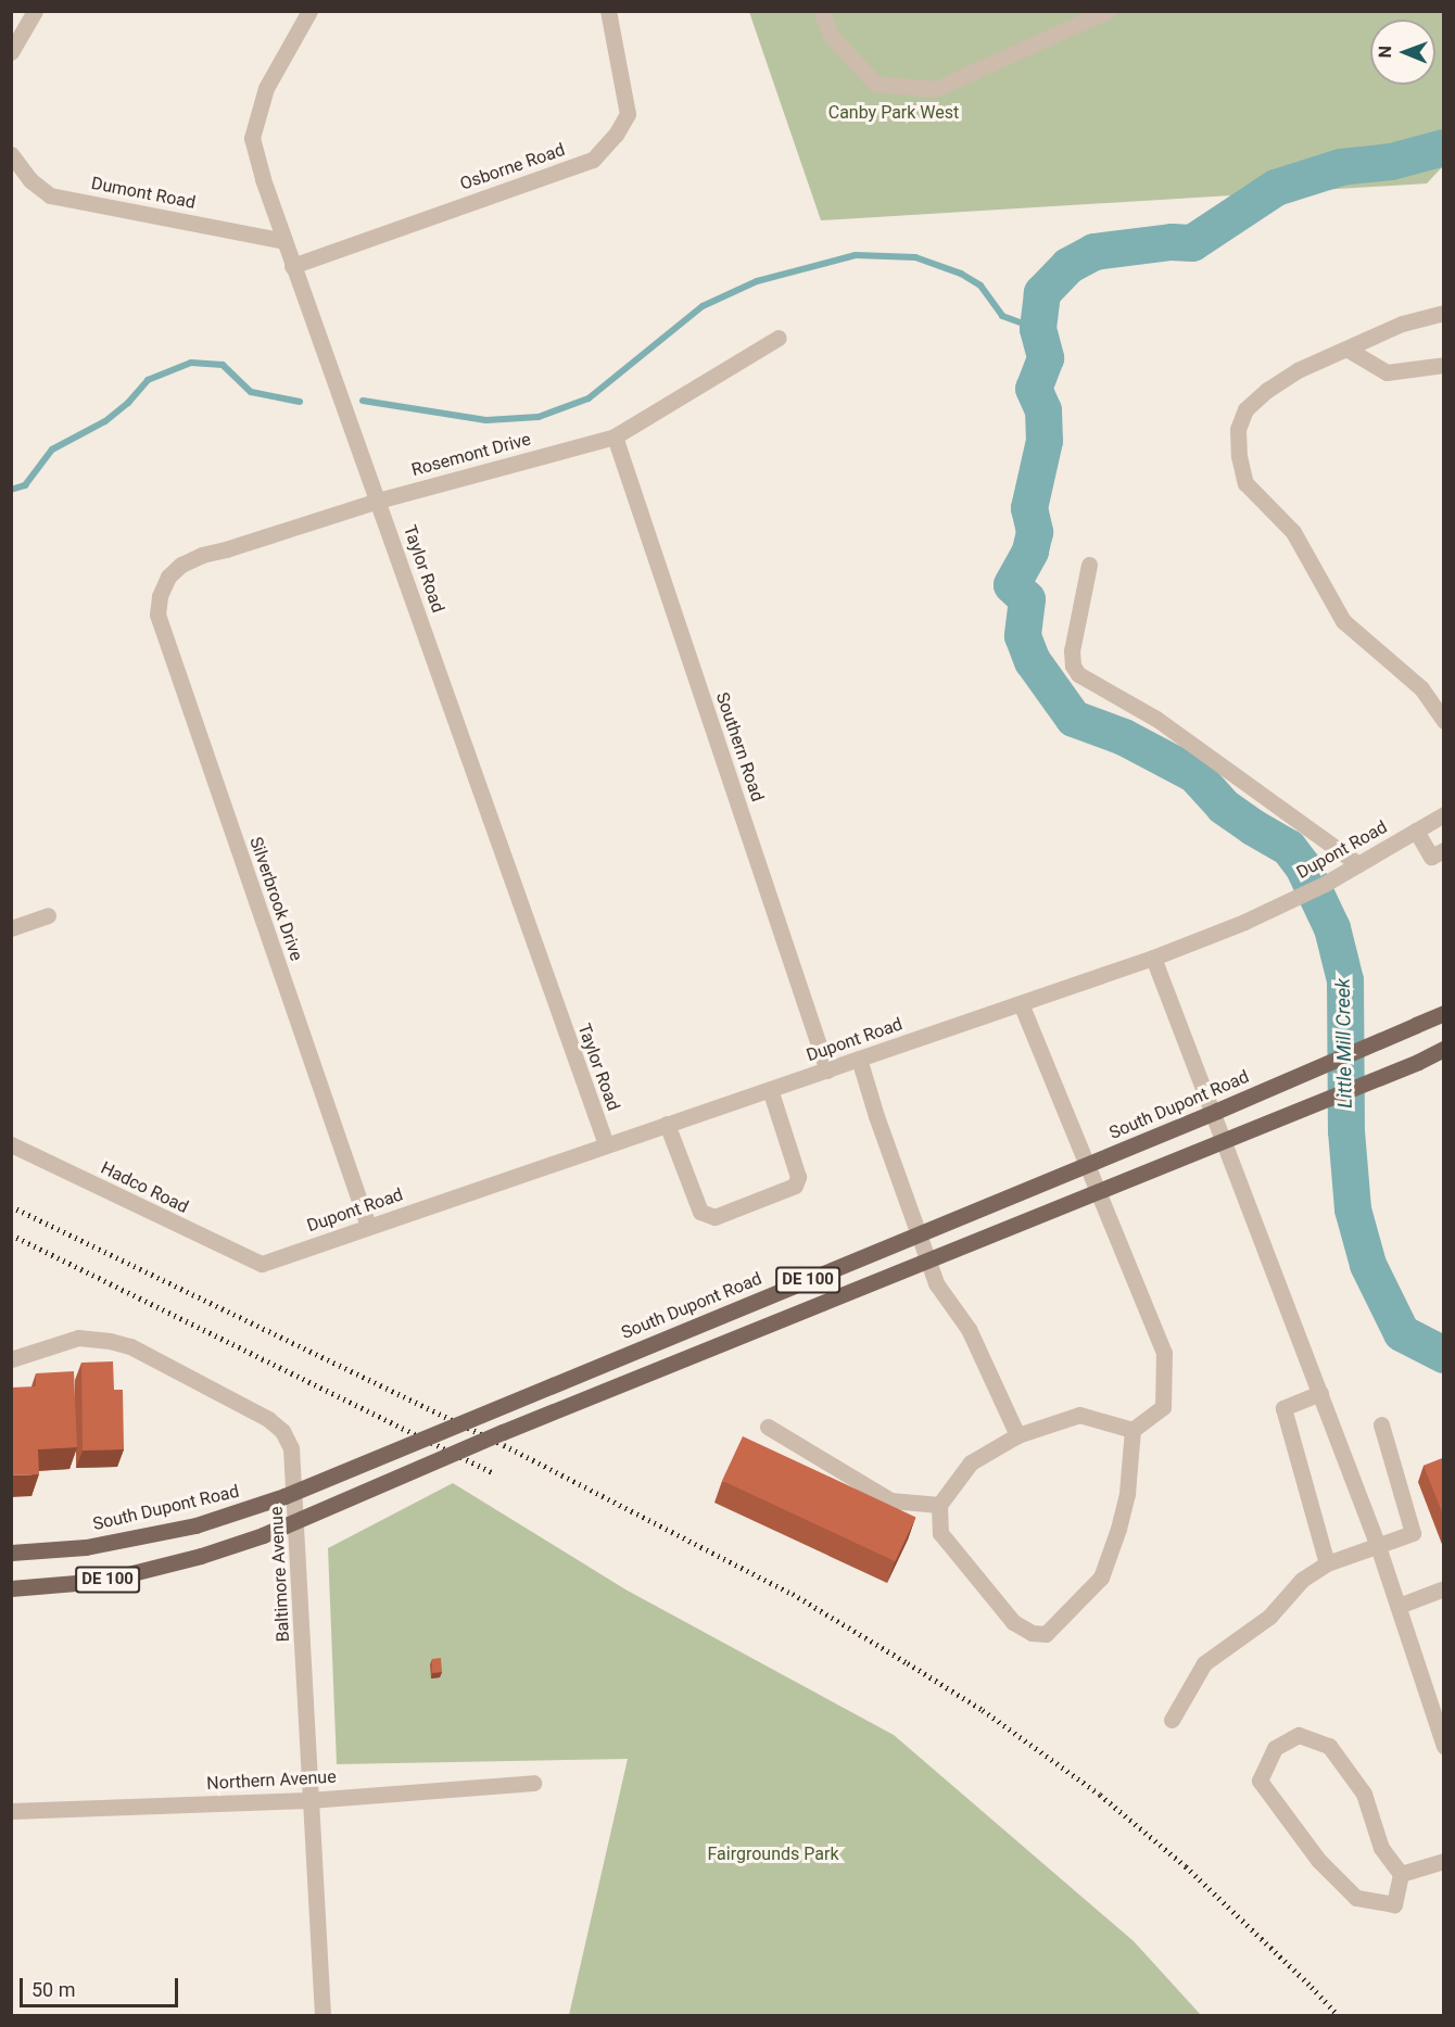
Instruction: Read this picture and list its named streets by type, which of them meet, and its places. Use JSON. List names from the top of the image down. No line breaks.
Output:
{"streets":{"main road":["South Dupont Road","DE 100"],"street":["Osborne Road","Dumont Road","Rosemont Drive","Taylor Road","Southern Road","Dupont Road","Silverbrook Drive","Hadco Road","Baltimore Avenue","Northern Avenue"]},"crossings":[["Osborne Road","Taylor Road"],["Dumont Road","Taylor Road"],["Rosemont Drive","Taylor Road"],["Rosemont Drive","Southern Road"],["Rosemont Drive","Silverbrook Drive"],["Taylor Road","Dupont Road"],["Southern Road","Dupont Road"],["Dupont Road","Silverbrook Drive"],["Dupont Road","Hadco Road"],["Baltimore Avenue","Northern Avenue"]],"water":["Little Mill Creek"],"parks":["Canby Park West","Fairgrounds Park"],"scale_bar":"50 m","north":"left"}
